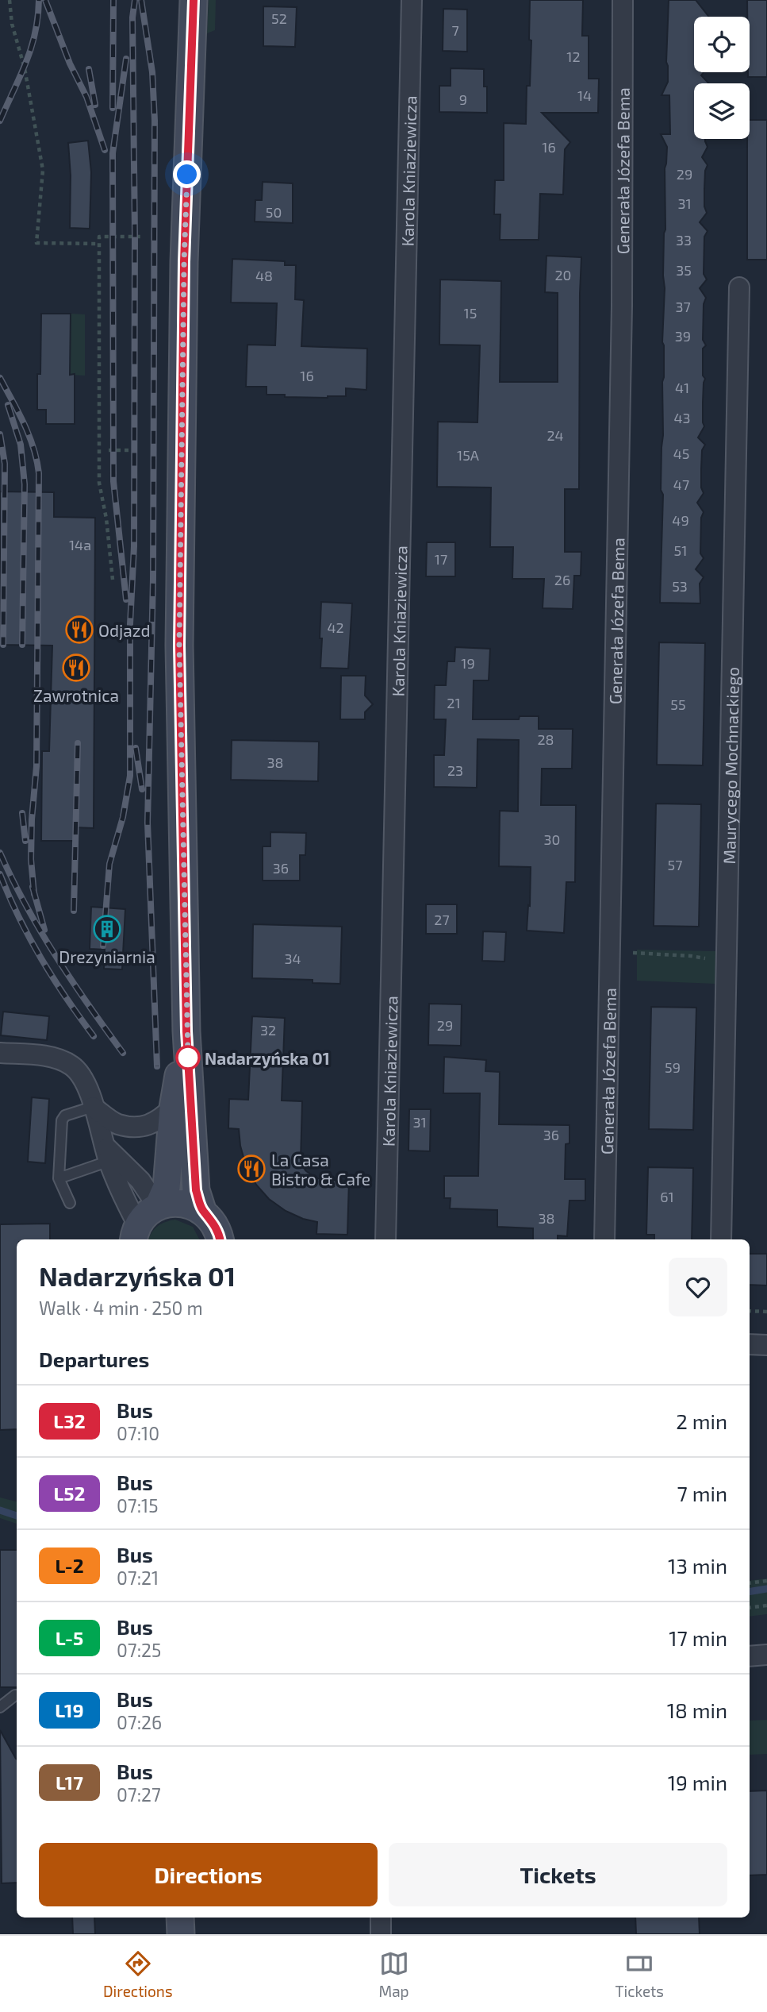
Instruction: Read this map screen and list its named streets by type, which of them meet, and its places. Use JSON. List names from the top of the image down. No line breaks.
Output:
{"streets":{"street":["Karola Kniaziewicza","Generała Józefa Bema","Maurycego Mochnackiego"]},"places":{"restaurant":["Odjazd","Zawrotnica","La Casa Bistro & Cafe"],"building":["Drezyniarnia"],"other":["Nadarzyńska 01"]},"lines":["bus line L32"],"house_numbers":["52","7","12","14","9","16","29","31","50","33","35","20","48","37","15","39","16","41","43","24","45","15A","47","49","14a","51","17","26","53","42","19","21","55","28","38","23","30","57","36","27","34","29","32","59","31","36","61","38"],"page":{"heading":[["Nadarzyńska 01","Walk · 4 min · 250 m"],"Departures"],"list":[{"mark":"L32","name":"Bus","note":"07:10","value":"2 min"},{"mark":"L52","name":"Bus","note":"07:15","value":"7 min"},{"mark":"L-2","name":"Bus","note":"07:21","value":"13 min"},{"mark":"L-5","name":"Bus","note":"07:25","value":"17 min"},{"mark":"L19","name":"Bus","note":"07:26","value":"18 min"},{"mark":"L17","name":"Bus","note":"07:27","value":"19 min"}],"buttons":["Directions","Tickets"],"tabs":["Directions","Map","Tickets"]}}
